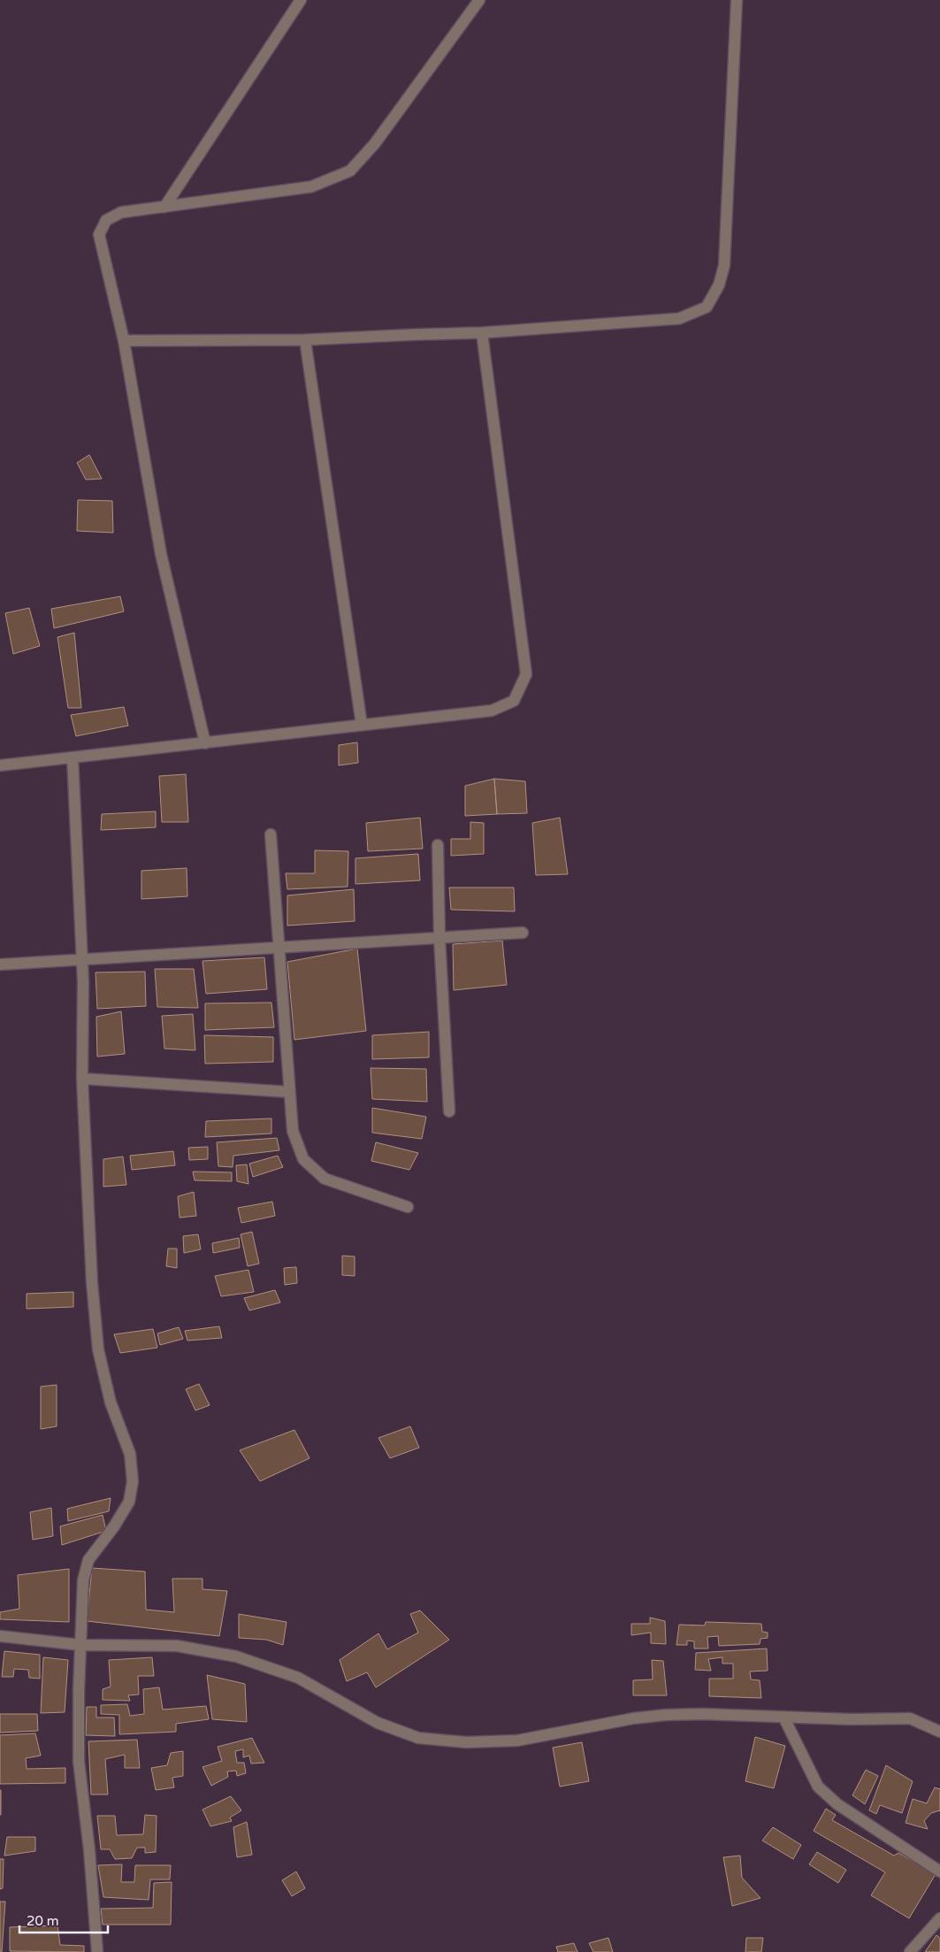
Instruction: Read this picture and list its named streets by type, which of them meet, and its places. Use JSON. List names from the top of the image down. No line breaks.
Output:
{"scale_bar":"20 m"}
